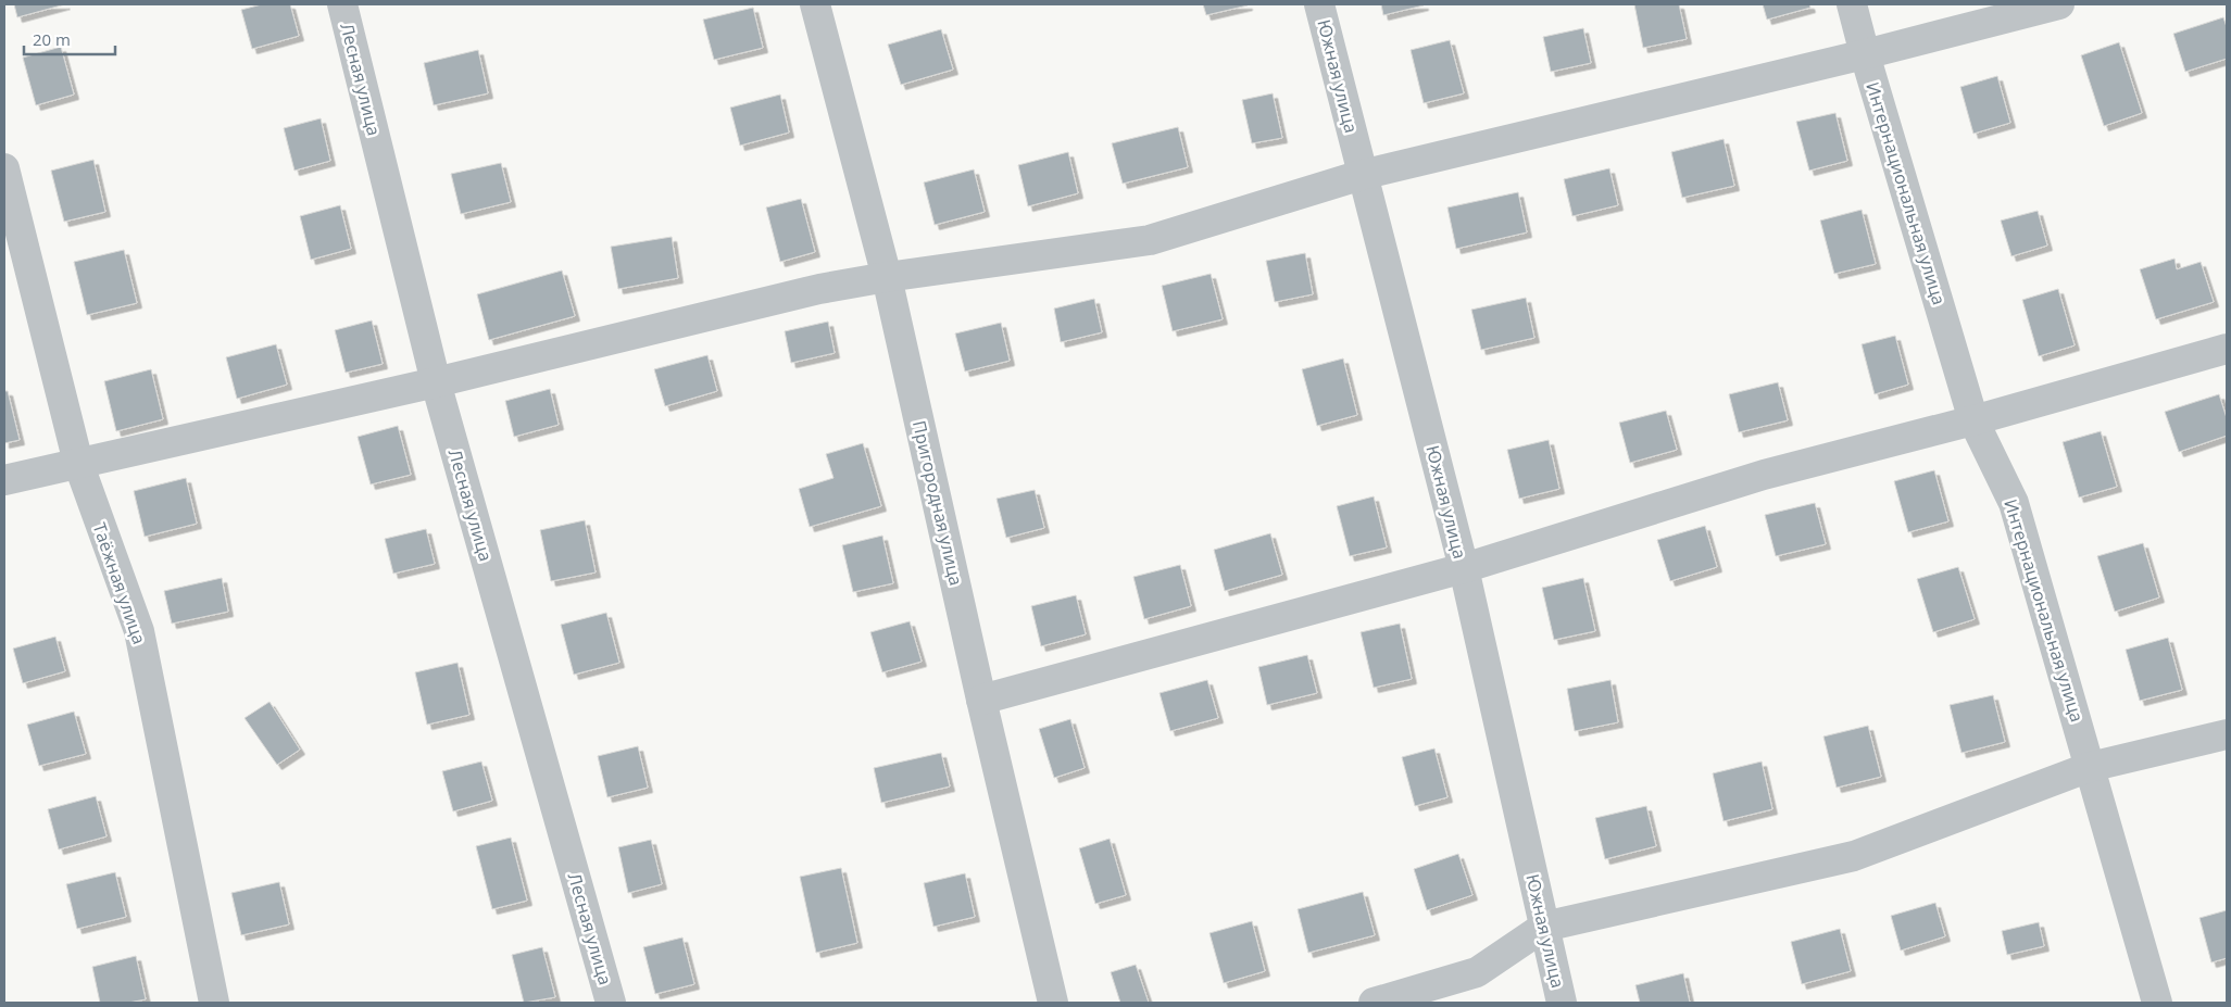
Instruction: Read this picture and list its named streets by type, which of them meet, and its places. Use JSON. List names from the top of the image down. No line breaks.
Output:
{"streets":{"street":["Южная улица","Лесная улица","Интернациональная улица","Пригородная улица","Таёжная улица"]},"scale_bar":"20 m"}
